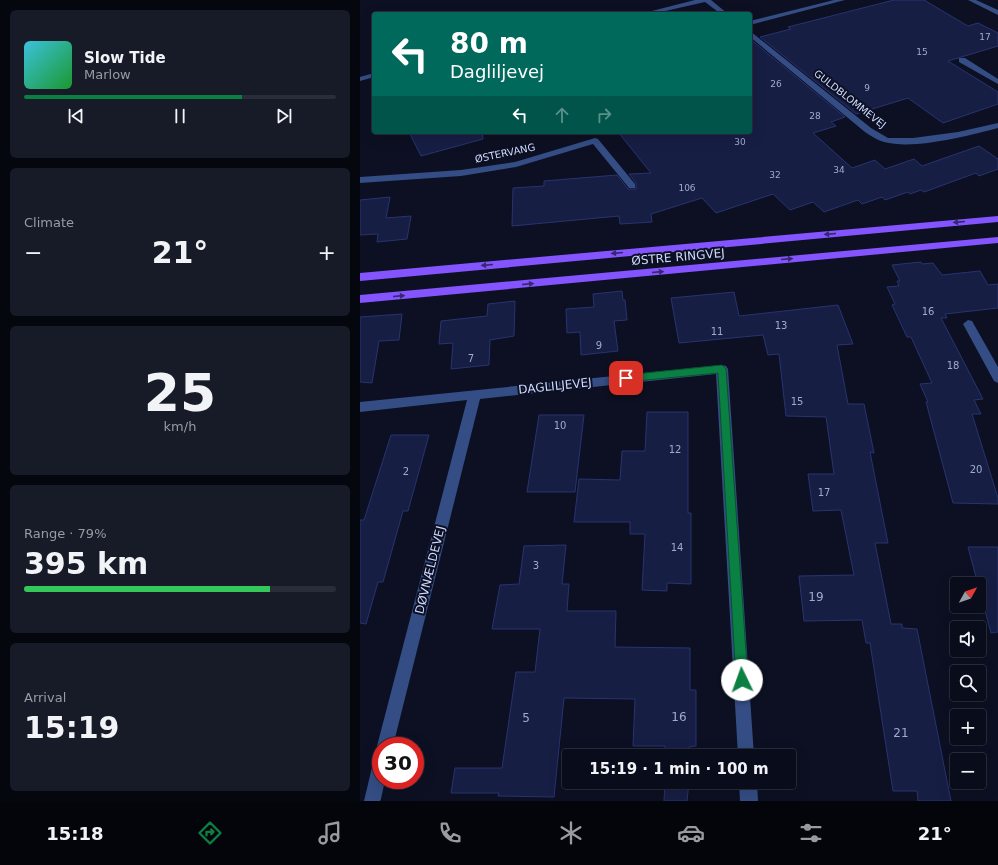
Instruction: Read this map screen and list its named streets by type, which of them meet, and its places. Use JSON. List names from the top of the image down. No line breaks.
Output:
{"streets":{"main road":["ØSTRE RINGVEJ"],"street":["GULDBLOMMEVEJ","ØSTERVANG","DAGLILJEVEJ","DØVNÆLDEVEJ"]},"crossings":[["DAGLILJEVEJ","DØVNÆLDEVEJ"]],"house_numbers":["17","15","26","9","28","30","34","32","106","16","13","11","9","7","18","15","10","12","20","2","17","14","3","19","16","5","21"],"north":"top right","page":{"turn":["80 m","Dagliljevej"],"song":["Slow Tide","Marlow"],"tile":["Climate",["25","km/h"],["Range · 79%","395 km"],["Arrival","15:19"]],"heat":["−","21°","+"],"map_buttons":["+","−"],"limit":"30","trip":"15:19 · 1 min · 100 m","tabs":["15:18","21°"]}}
